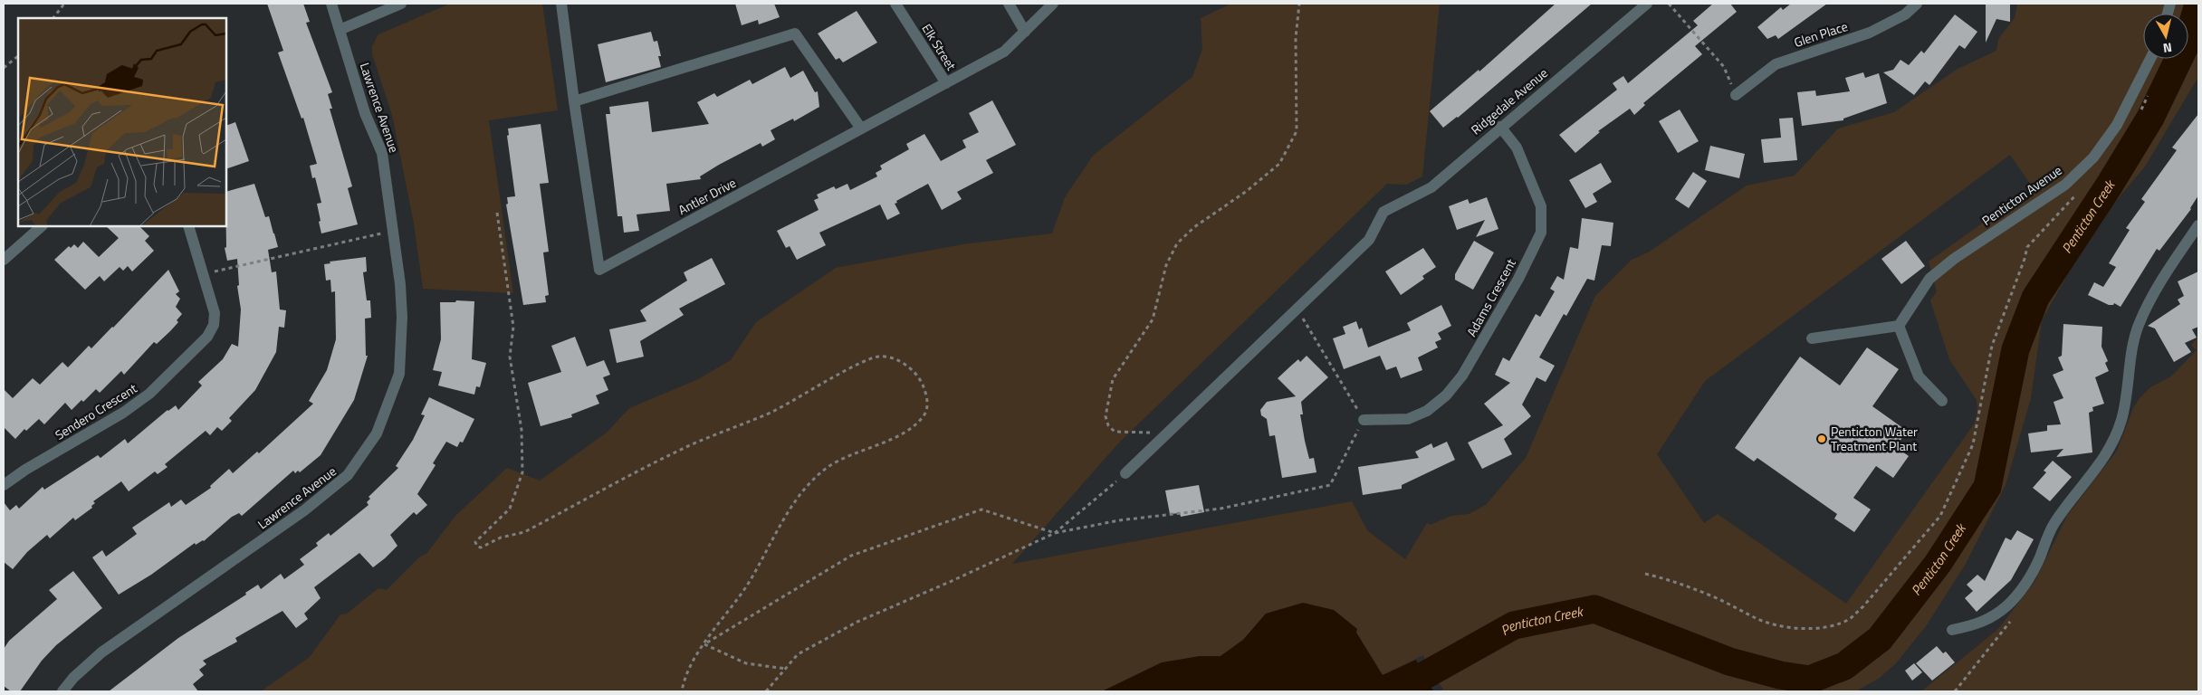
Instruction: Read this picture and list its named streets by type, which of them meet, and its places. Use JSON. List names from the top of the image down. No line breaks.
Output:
{"streets":{"street":["Glen Place","Elk Street","Ridgedale Avenue","Lawrence Avenue","Penticton Avenue","Antler Drive","Adams Crescent","Sendero Crescent"]},"crossings":[["Elk Street","Antler Drive"],["Ridgedale Avenue","Adams Crescent"]],"water":["Penticton Creek"],"places":["Penticton Water Treatment Plant"],"north":"bottom"}
